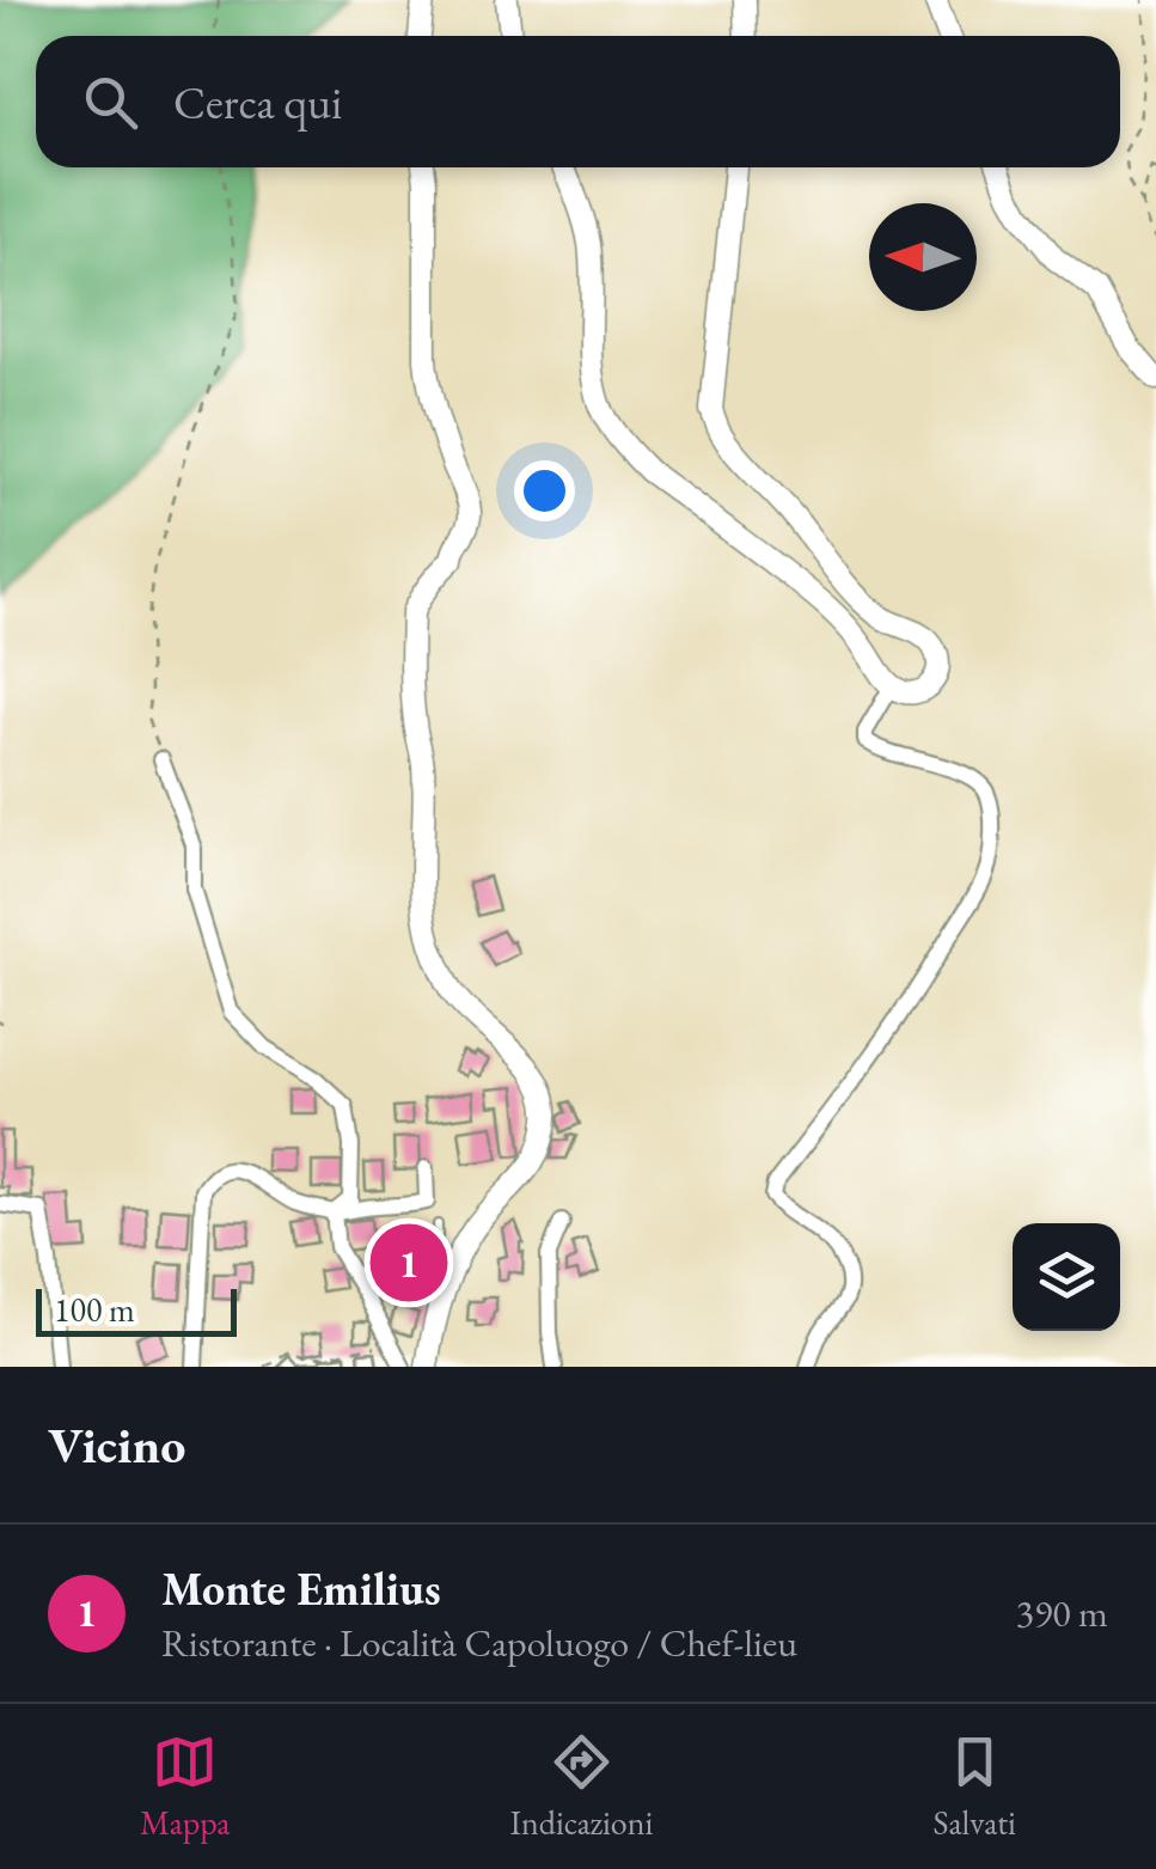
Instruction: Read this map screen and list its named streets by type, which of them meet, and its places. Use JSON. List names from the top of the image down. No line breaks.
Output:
{"scale_bar":"100 m","north":"left","page":{"search":"Cerca qui","pins":"1","scale":"100 m","heading":"Vicino","list":[{"mark":"1","name":"Monte Emilius","note":"Ristorante · Località Capoluogo / Chef-lieu","value":"390 m"}],"nav":["Mappa","Indicazioni","Salvati"]}}
